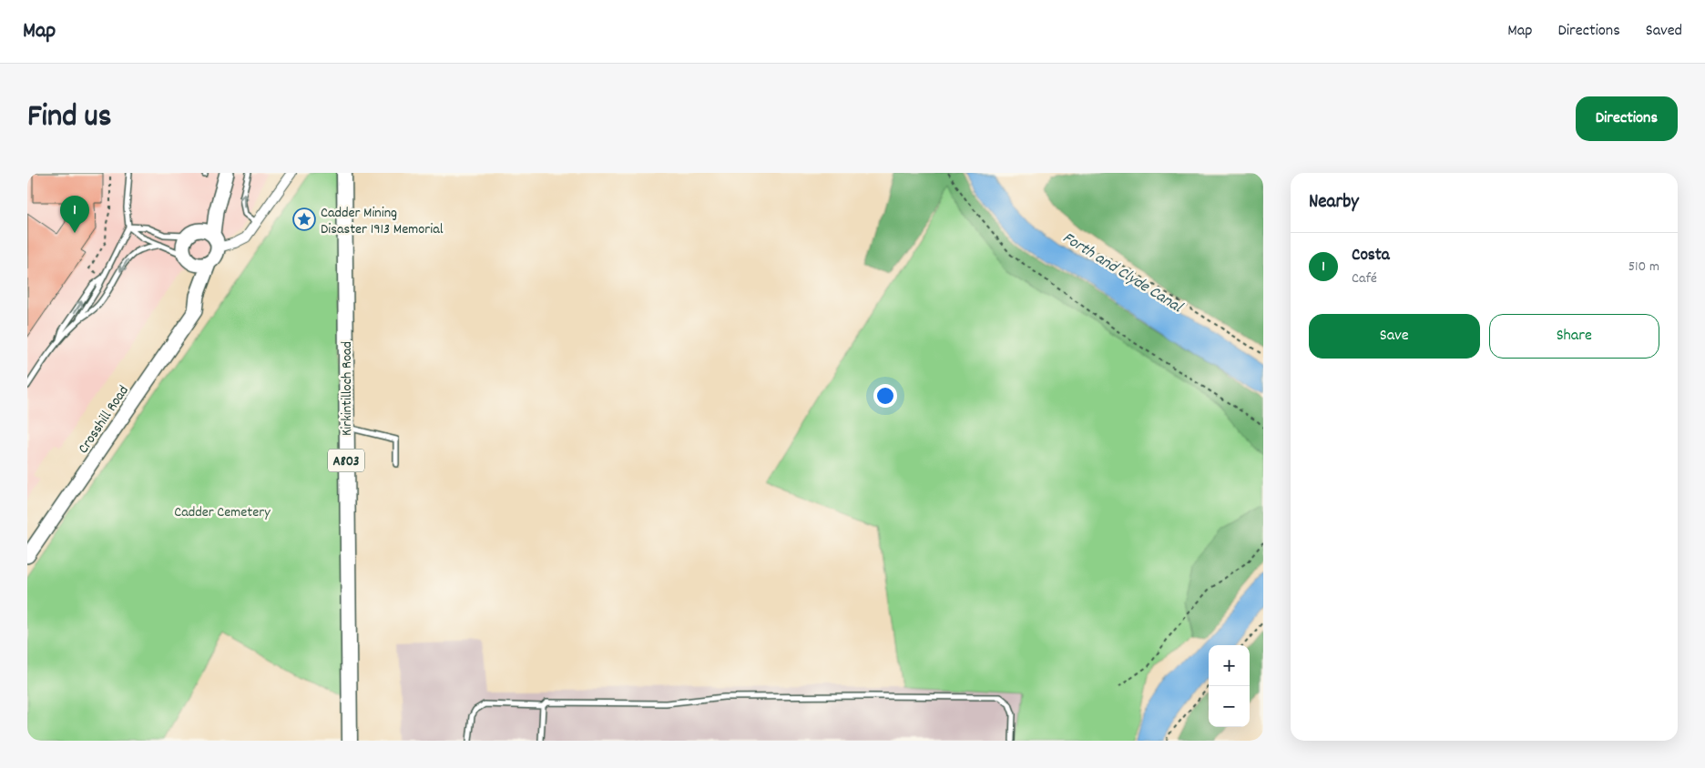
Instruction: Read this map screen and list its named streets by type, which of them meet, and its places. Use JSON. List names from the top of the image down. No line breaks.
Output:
{"streets":{"main road":["Kirkintilloch Road","Crosshill Road","A803"]},"water":["Forth and Clyde Canal"],"parks":["Cadder Cemetery"],"places":{"place":["Cadder Mining Disaster 1913 Memorial"]},"page":{"header":"Map","nav":["Map","Directions","Saved"],"title":"Find us","buttons":["Directions",["Save","Share"]],"heading":"Nearby","pins":"1","list":[{"mark":"1","name":"Costa","note":"Café","value":"510 m"}],"map_buttons":["+","−"]}}
